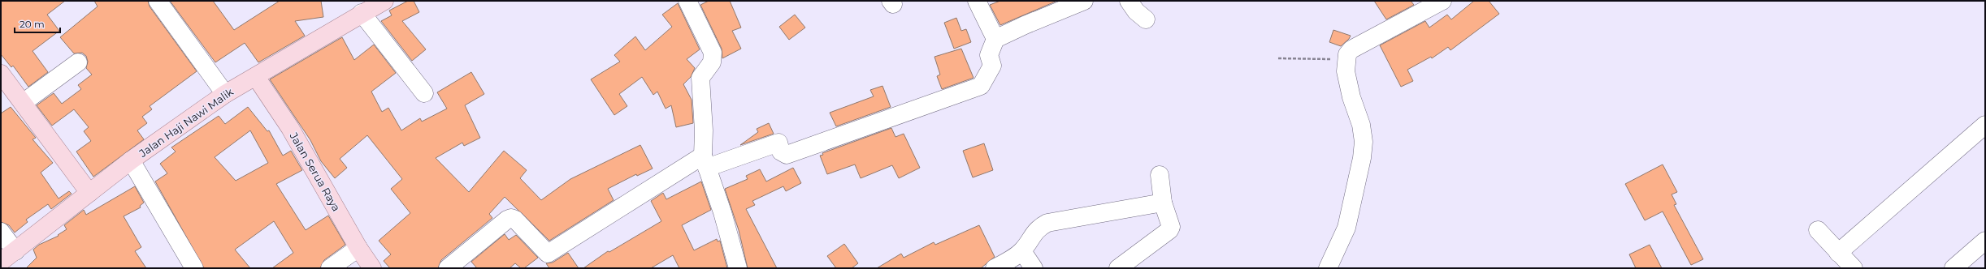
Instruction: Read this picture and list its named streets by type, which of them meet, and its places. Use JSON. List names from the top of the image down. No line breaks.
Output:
{"streets":{"main road":["Jalan Haji Nawi Malik","Jalan Serua Raya"]},"crossings":[["Jalan Haji Nawi Malik","Jalan Serua Raya"]],"scale_bar":"20 m"}
